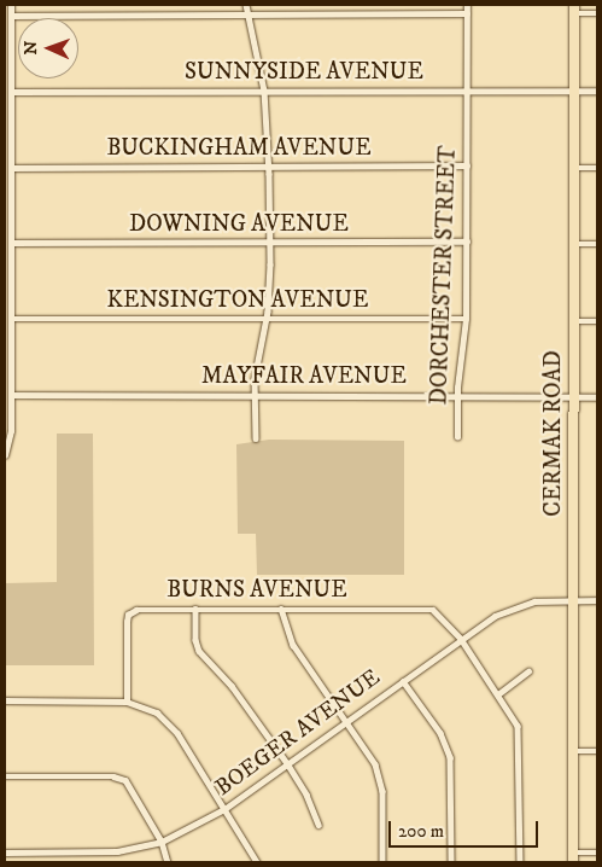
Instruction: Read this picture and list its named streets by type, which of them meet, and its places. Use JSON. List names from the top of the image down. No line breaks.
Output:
{"streets":{"main road":["CERMAK ROAD"],"street":["SUNNYSIDE AVENUE","BUCKINGHAM AVENUE","DOWNING AVENUE","DORCHESTER STREET","KENSINGTON AVENUE","MAYFAIR AVENUE","BURNS AVENUE","BOEGER AVENUE"]},"crossings":[["SUNNYSIDE AVENUE","DORCHESTER STREET"],["SUNNYSIDE AVENUE","CERMAK ROAD"],["BUCKINGHAM AVENUE","DORCHESTER STREET"],["DOWNING AVENUE","DORCHESTER STREET"],["DORCHESTER STREET","KENSINGTON AVENUE"],["DORCHESTER STREET","MAYFAIR AVENUE"],["MAYFAIR AVENUE","CERMAK ROAD"],["CERMAK ROAD","BOEGER AVENUE"],["BURNS AVENUE","BOEGER AVENUE"]],"scale_bar":"200 m","north":"left"}
